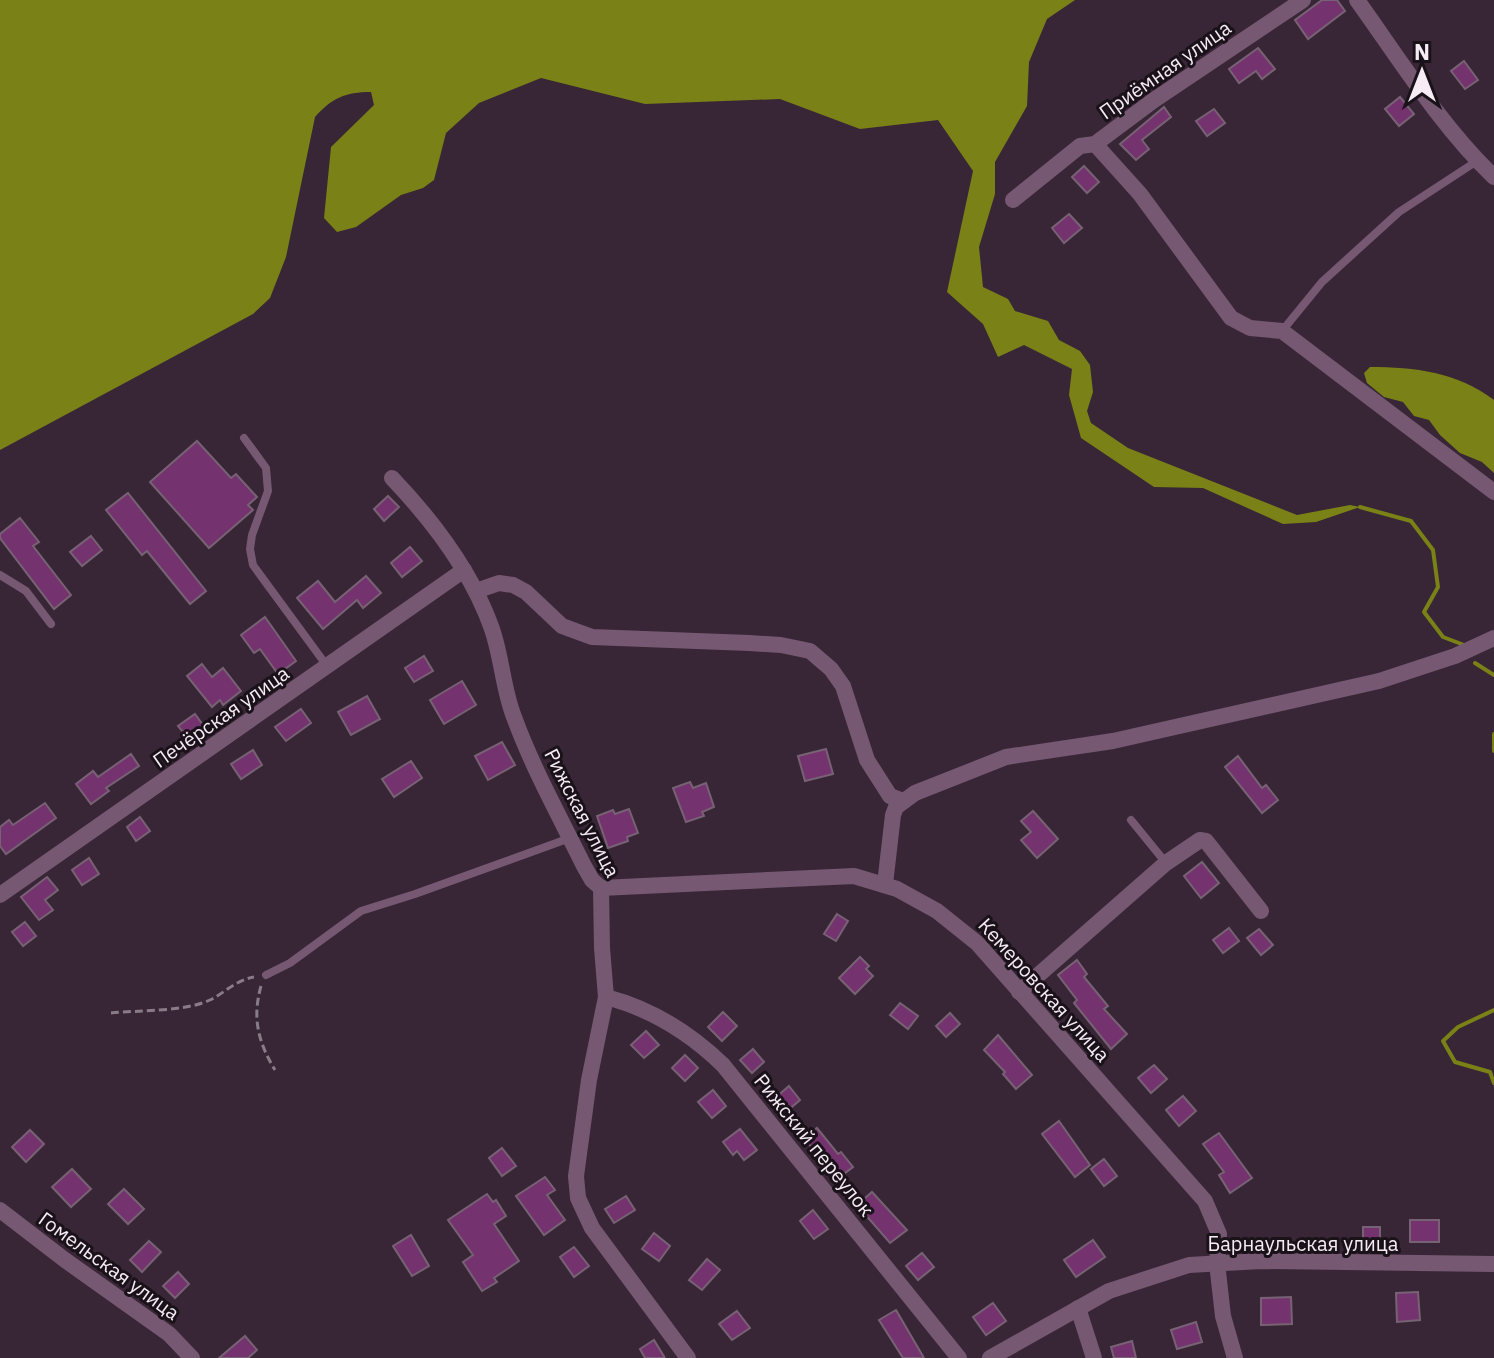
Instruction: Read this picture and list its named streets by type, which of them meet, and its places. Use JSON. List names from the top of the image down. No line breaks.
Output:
{"streets":{"street":["Приёмная улица","Печёрская улица","Рижская улица","Кемеровская улица","Рижский переулок","Барнаульская улица","Гомельская улица"]},"crossings":[["Печёрская улица","Рижская улица"],["Рижская улица","Кемеровская улица"],["Рижская улица","Рижский переулок"],["Кемеровская улица","Барнаульская улица"]],"north":"top"}
